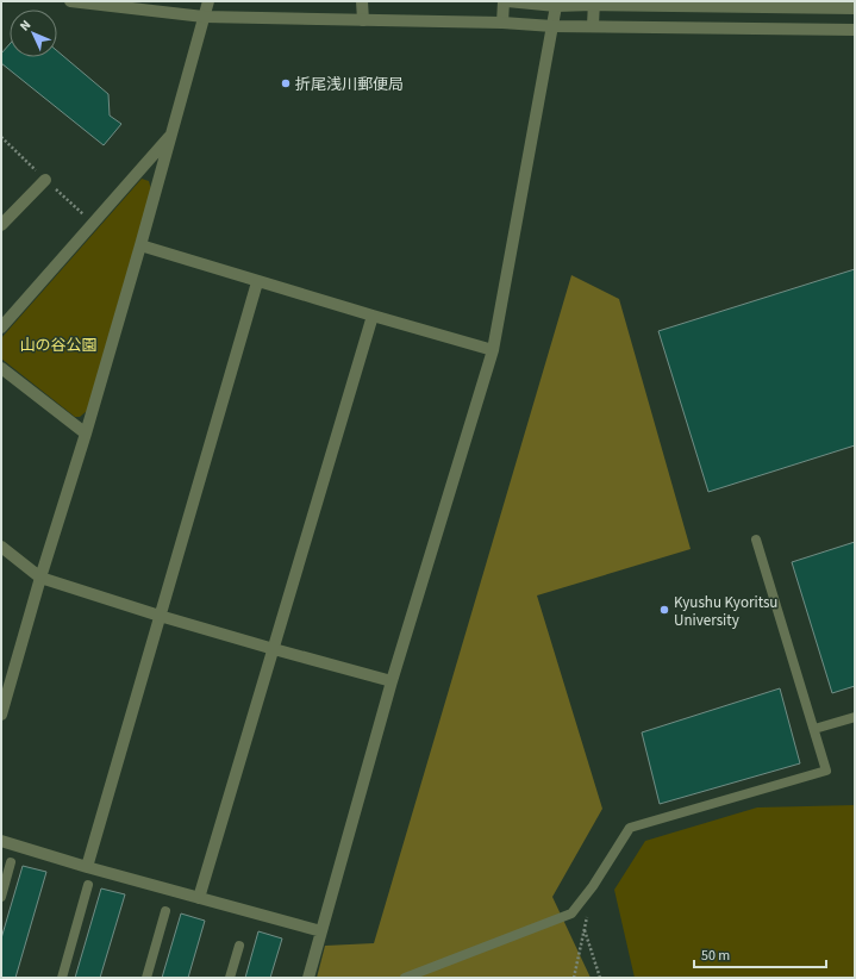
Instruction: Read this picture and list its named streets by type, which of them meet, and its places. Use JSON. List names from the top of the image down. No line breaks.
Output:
{"parks":["山の谷公園"],"places":["折尾浅川郵便局","Kyushu Kyoritsu University"],"scale_bar":"50 m","north":"top left"}
